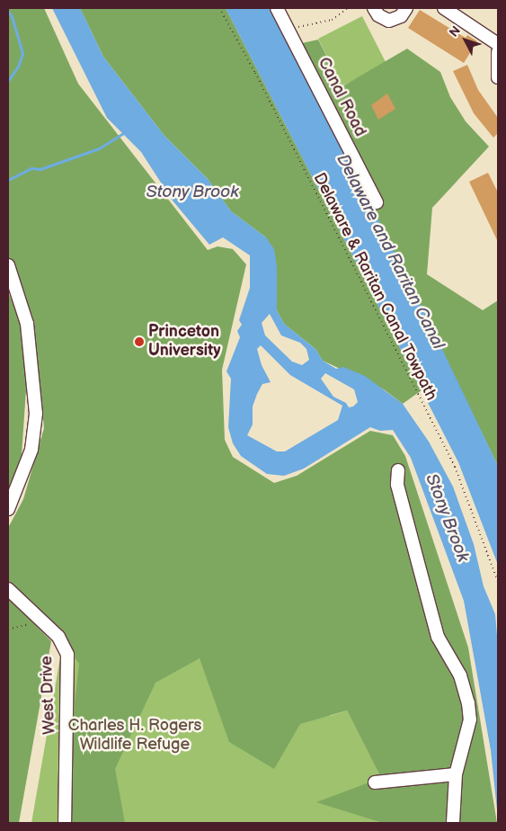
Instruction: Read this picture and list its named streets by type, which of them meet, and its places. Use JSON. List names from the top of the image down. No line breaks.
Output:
{"streets":{"street":["Canal Road","West Drive"],"path":["Delaware & Raritan Canal Towpath"]},"water":["Stony Brook","Delaware and Raritan Canal"],"parks":["Charles H. Rogers Wildlife Refuge"],"places":["Princeton University"],"north":"top left"}
